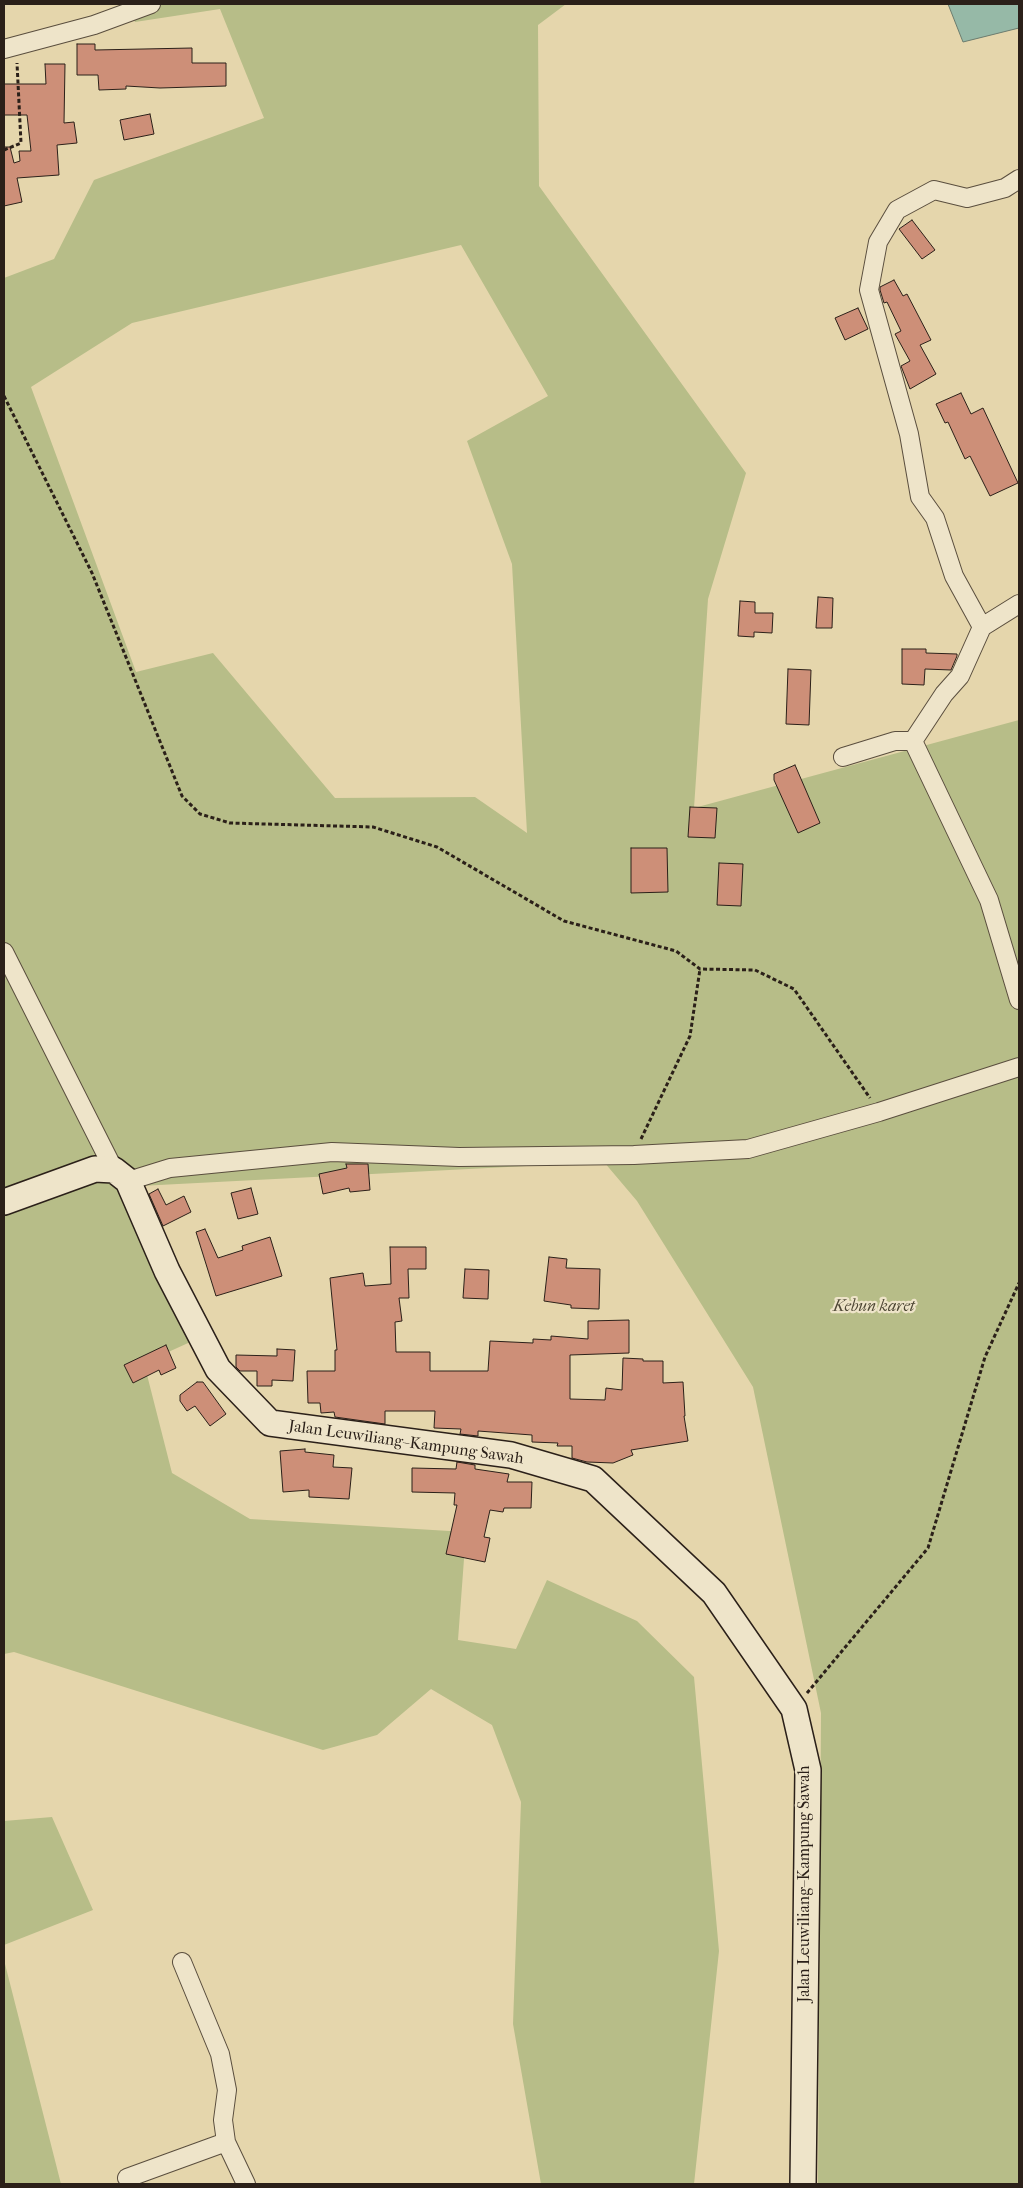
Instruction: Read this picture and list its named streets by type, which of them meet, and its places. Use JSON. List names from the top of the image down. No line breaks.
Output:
{"streets":{"main road":["Jalan Leuwiliang–Kampung Sawah"]},"parks":["Kebun karet"]}
